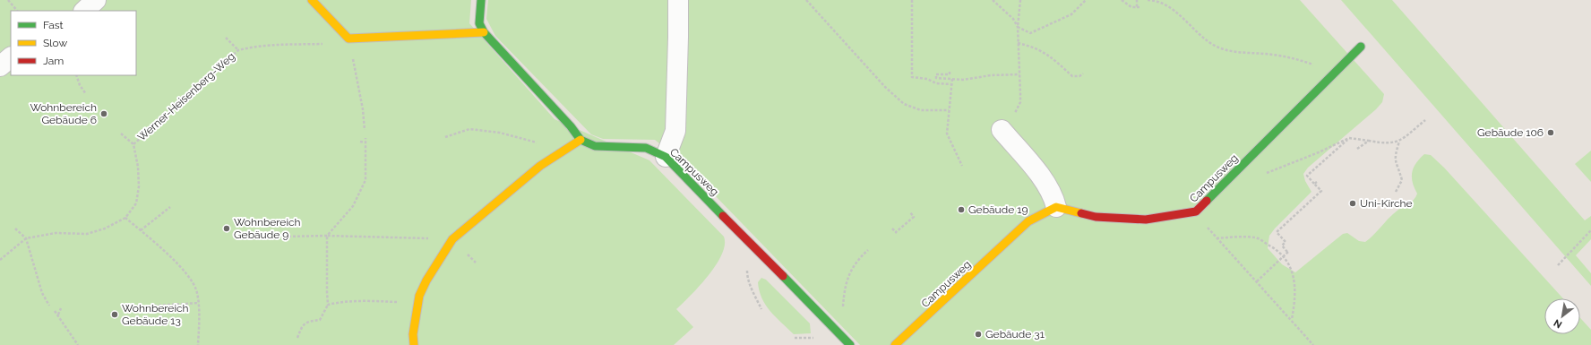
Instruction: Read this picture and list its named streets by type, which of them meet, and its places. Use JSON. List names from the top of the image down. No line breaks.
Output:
{"streets":{"street":["Campusweg"],"path":["Werner-Heisenberg-Weg"]},"places":["Wohnbereich Gebäude 6","Gebäude 106","Uni-Kirche","Gebäude 19","Wohnbereich Gebäude 9","Wohnbereich Gebäude 13","Gebäude 31"],"legend":["Fast","Slow","Jam"],"north":"bottom left"}
